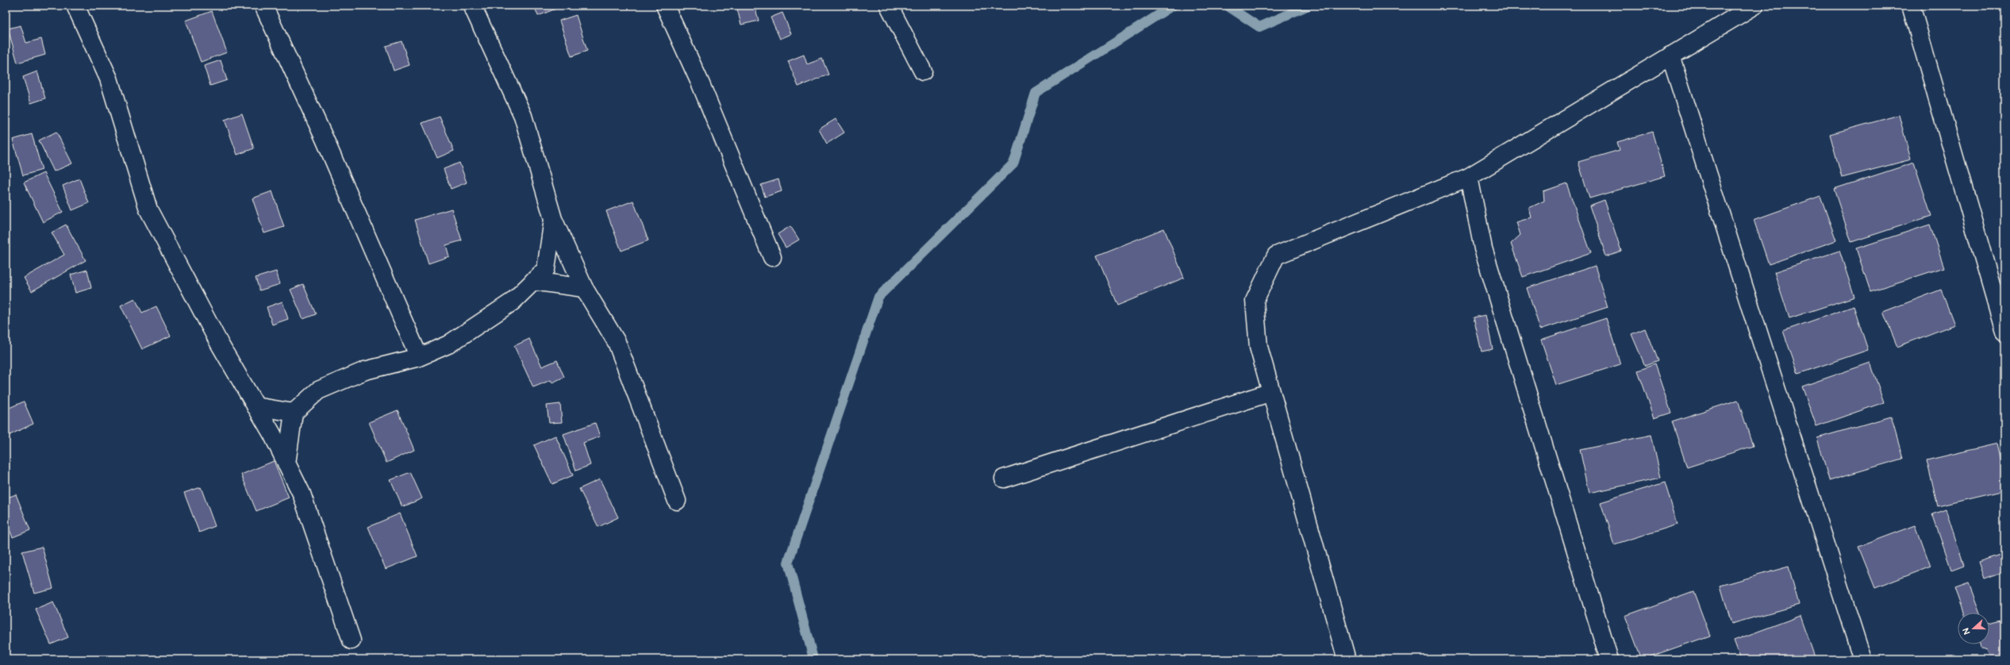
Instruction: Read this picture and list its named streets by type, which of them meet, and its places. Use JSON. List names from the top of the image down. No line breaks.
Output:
{"north":"left"}
